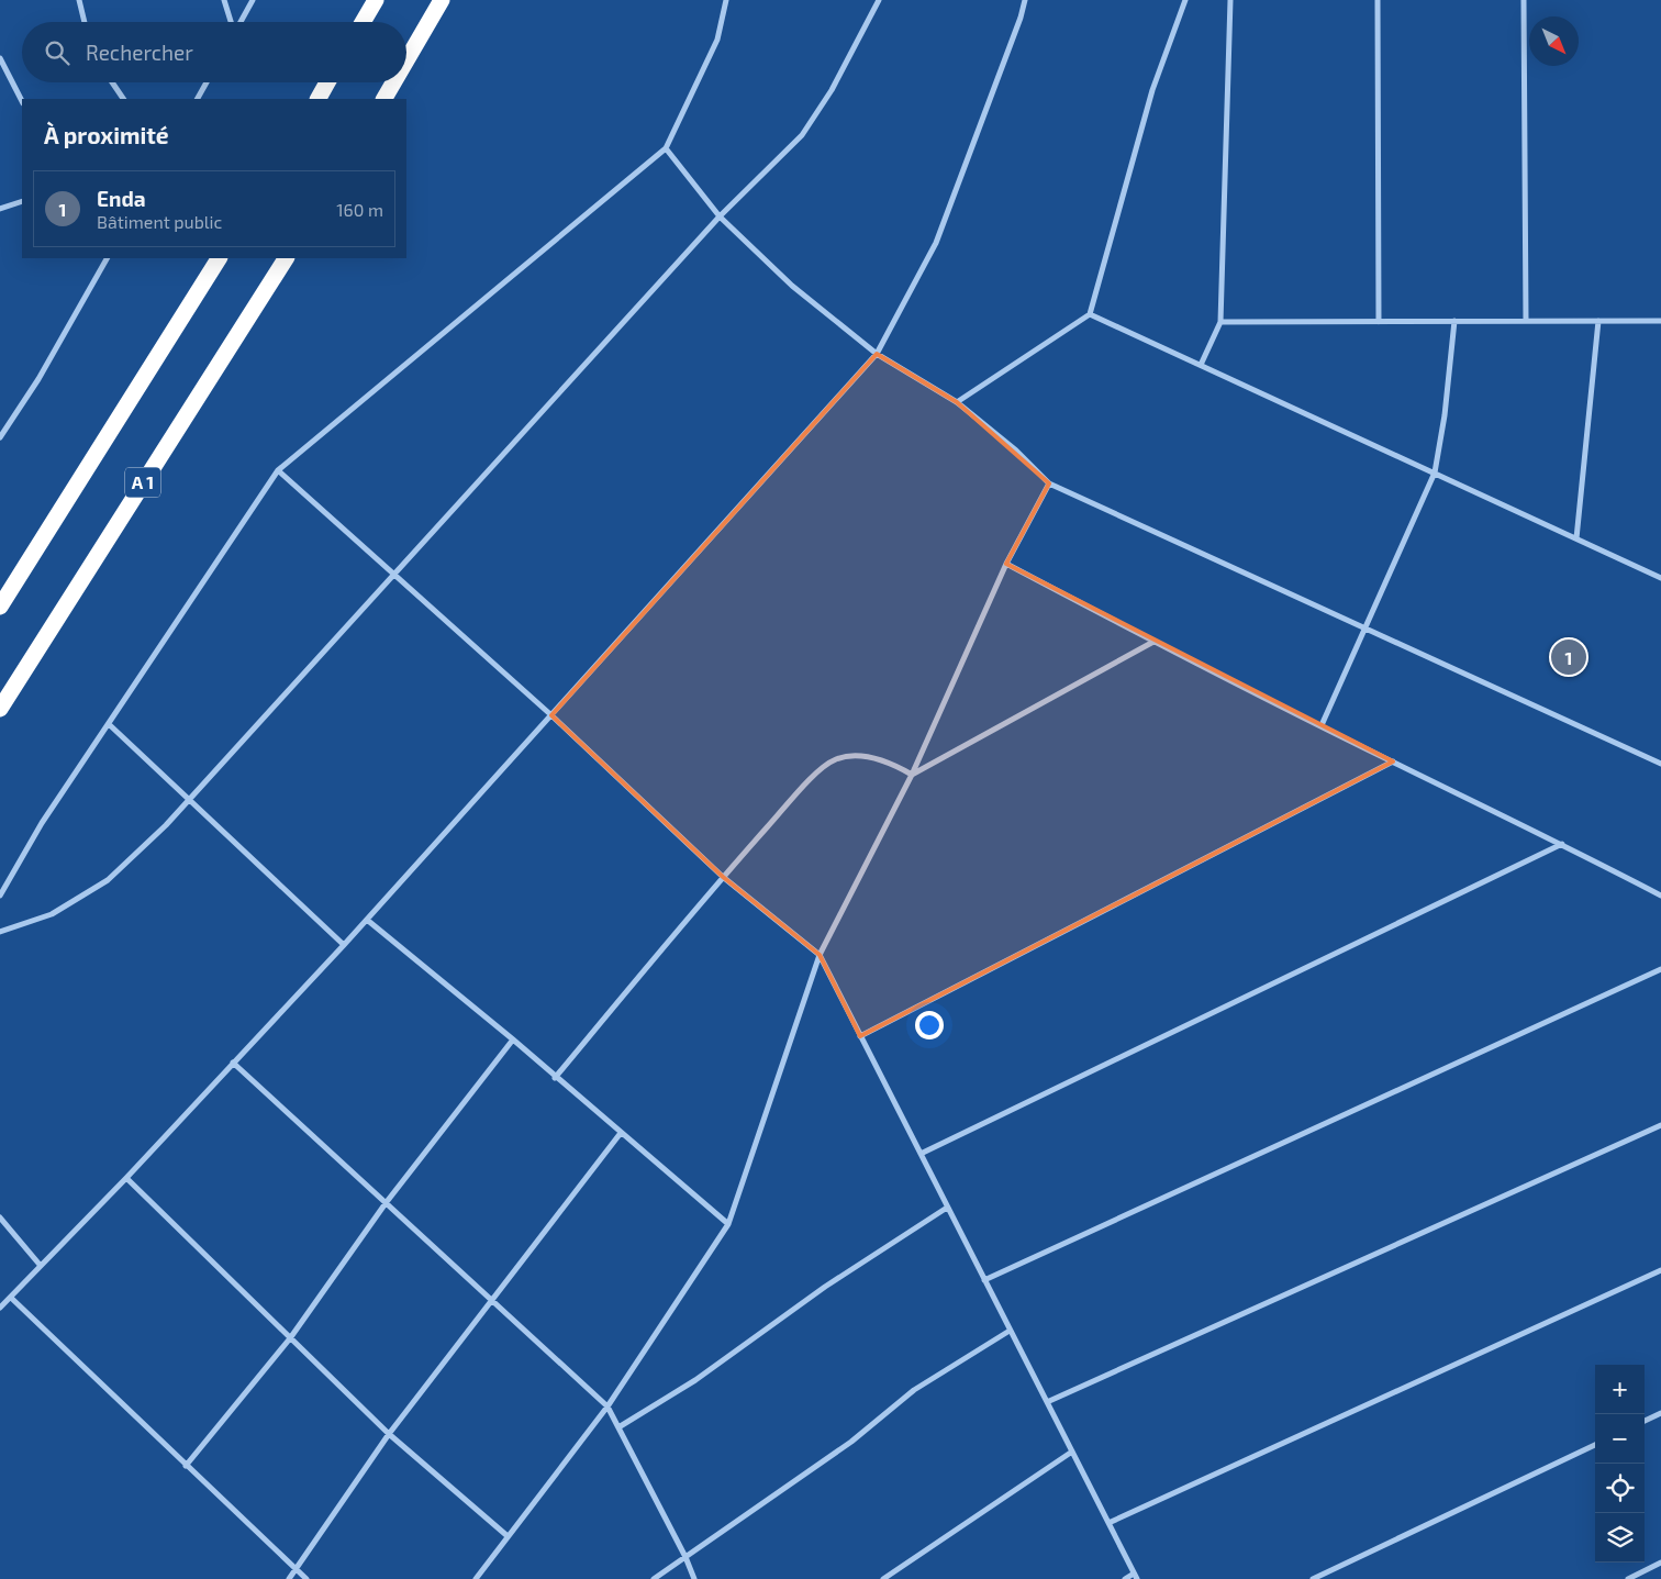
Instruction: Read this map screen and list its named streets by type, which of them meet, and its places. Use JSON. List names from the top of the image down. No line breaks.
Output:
{"streets":{"highway":["A 1"]},"north":"bottom right","page":{"search":"Rechercher","heading":"À proximité","list":[{"mark":"1","name":"Enda","note":"Bâtiment public","value":"160 m"}],"pins":"1","map_buttons":["+","−"]}}
